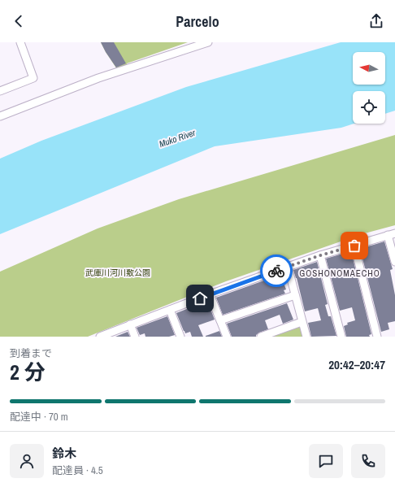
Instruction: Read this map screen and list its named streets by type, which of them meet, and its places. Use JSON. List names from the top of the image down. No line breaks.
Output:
{"districts":["GOSHONOMAECHO"],"water":["Muko River"],"parks":["武庫川河川敷公園"],"north":"left","page":{"header":"Parcelo","heading":["2 分","到着まで","20:42–20:47"],"panel":["鈴木","配達員 · 4.5"],"bar":"配達中 · 70 m"}}
